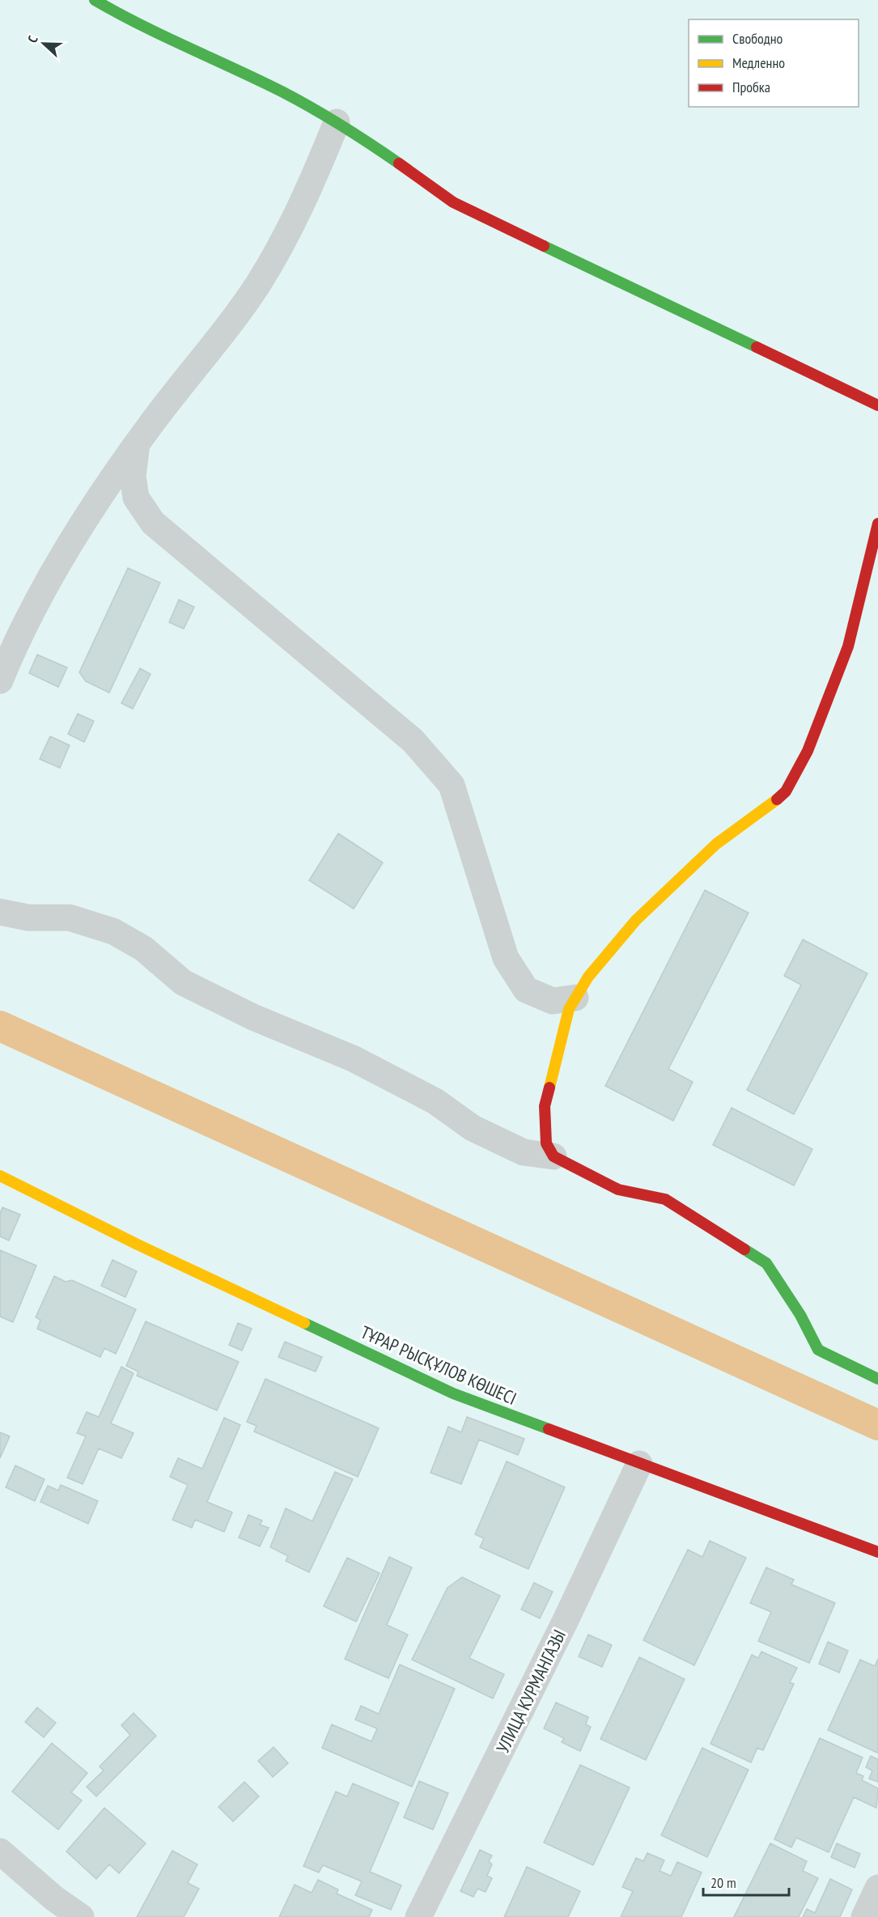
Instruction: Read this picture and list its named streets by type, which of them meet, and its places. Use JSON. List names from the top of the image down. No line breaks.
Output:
{"streets":{"street":["ТҰРАР РЫСҚҰЛОВ КӨШЕСІ","УЛИЦА КУРМАНГАЗЫ"]},"crossings":[["ТҰРАР РЫСҚҰЛОВ КӨШЕСІ","УЛИЦА КУРМАНГАЗЫ"]],"legend":["Свободно","Медленно","Пробка"],"scale_bar":"20 m","north":"left"}
